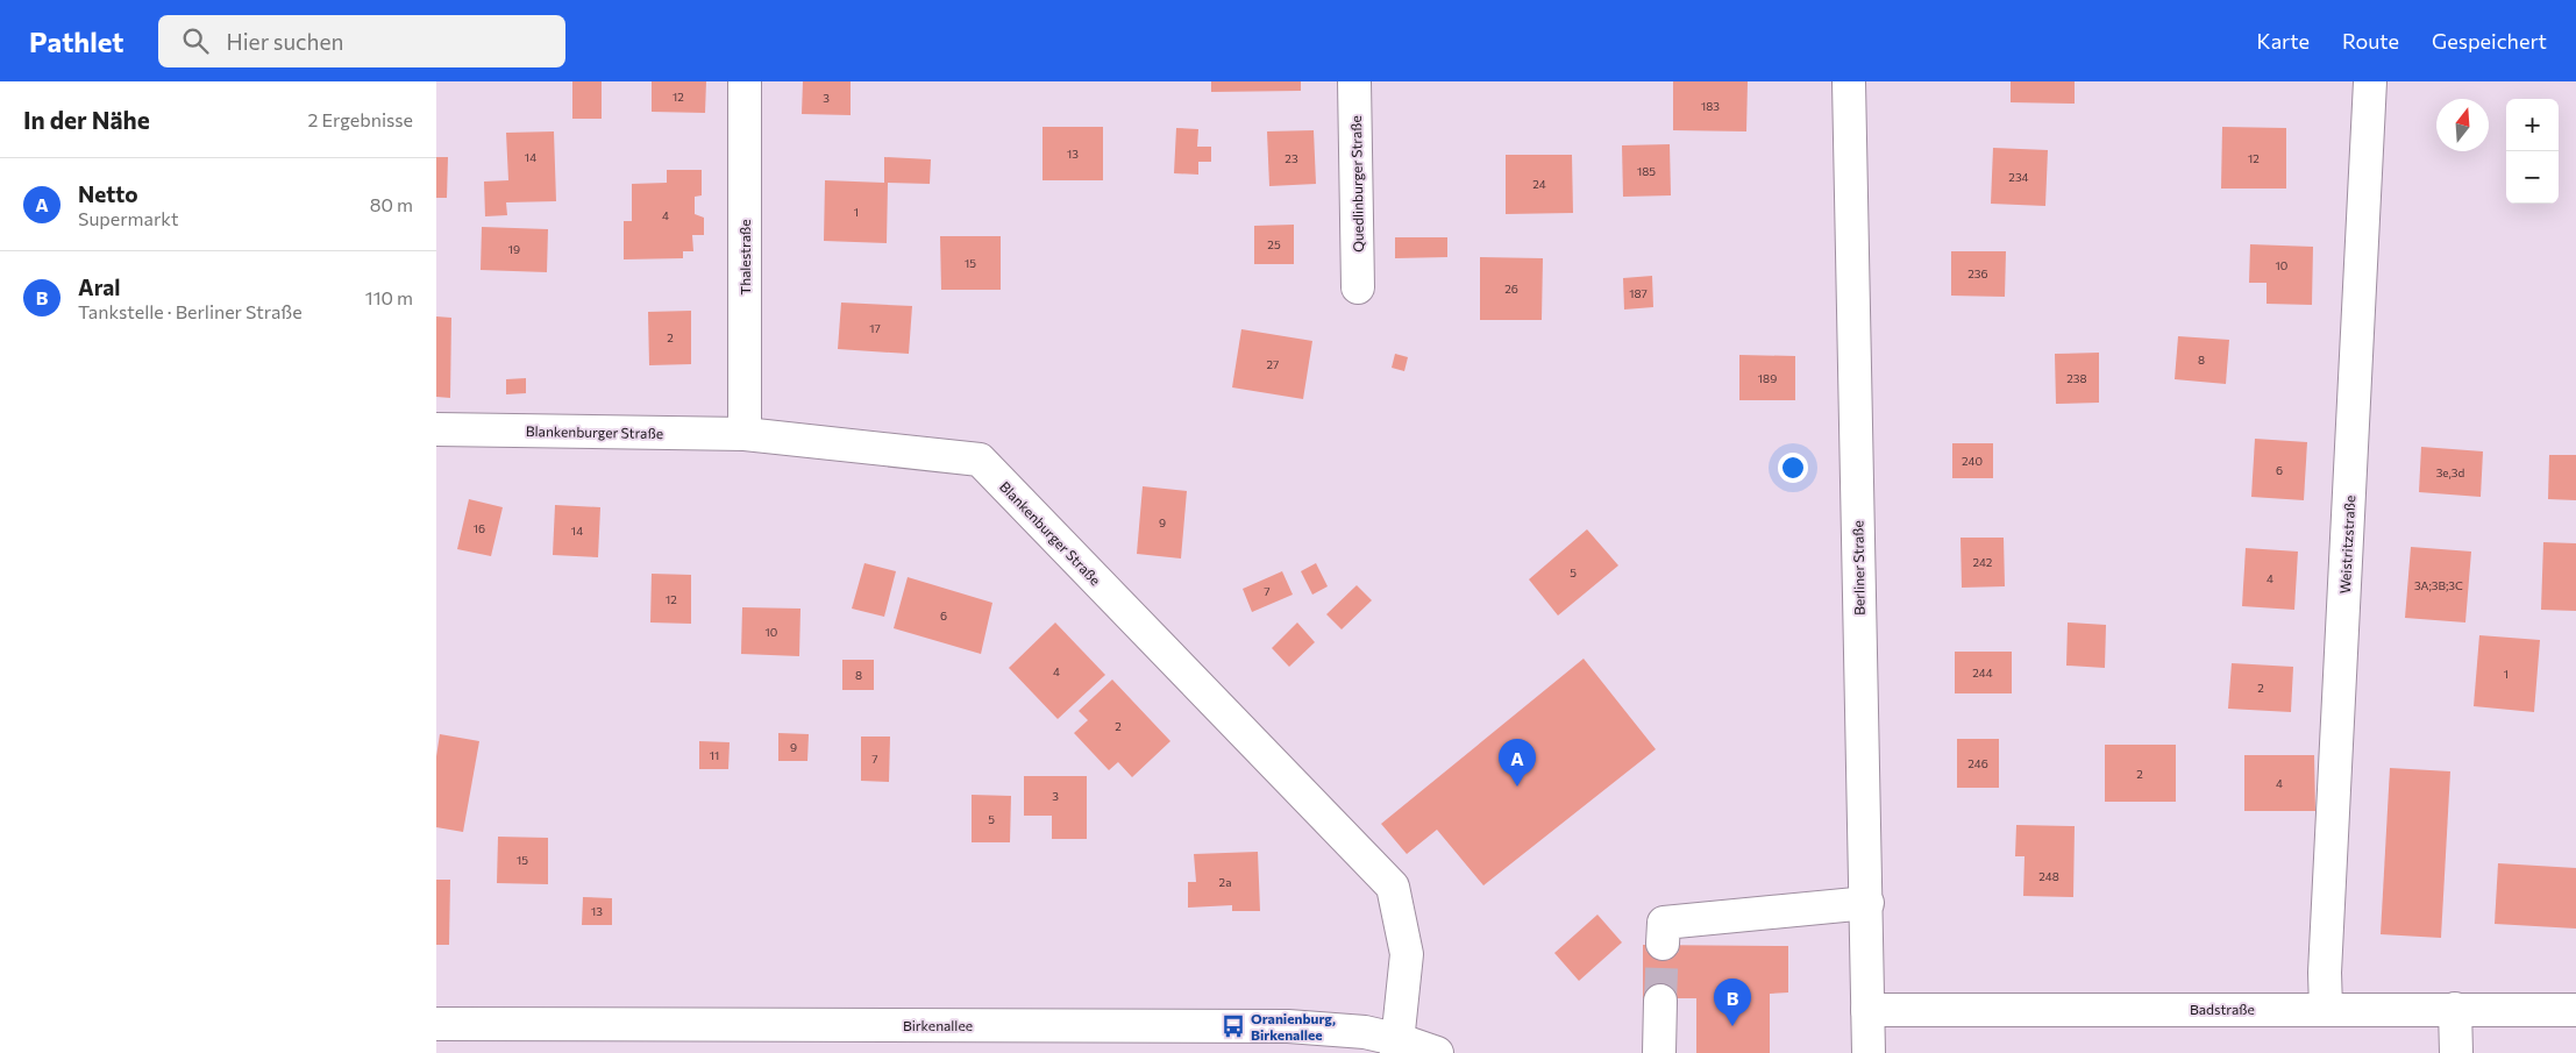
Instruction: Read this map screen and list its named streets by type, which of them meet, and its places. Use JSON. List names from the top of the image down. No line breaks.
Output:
{"streets":{"street":["Quedlinburger Straße","Thalestraße","Blankenburger Straße","Weistritzstraße","Berliner Straße","Badstraße","Birkenallee"]},"crossings":[["Thalestraße","Blankenburger Straße"],["Blankenburger Straße","Birkenallee"],["Weistritzstraße","Badstraße"],["Berliner Straße","Badstraße"]],"places":{"bus stop":["Oranienburg, Birkenallee"]},"house_numbers":["12","3","183","13","14","23","12","185","234","24","1","4","25","19","15","10","236","26","187","17","2","8","27","189","238","240","6","3e,3d","9","16","14","242","5","4","3A;3B;3C","7","12","6","10","4","244","1","8","2","2","9","11","7","246","2","4","3","5","15","248","2a","13"],"north":"top","page":{"header":"Pathlet","search":"Hier suchen","nav":["Karte","Route","Gespeichert"],"heading":["In der Nähe","2 Ergebnisse"],"map_buttons":["+","−"],"list":[{"mark":"A","name":"Netto","note":"Supermarkt","value":"80 m"},{"mark":"B","name":"Aral","note":"Tankstelle · Berliner Straße","value":"110 m"}],"pins":["A","B"]}}
